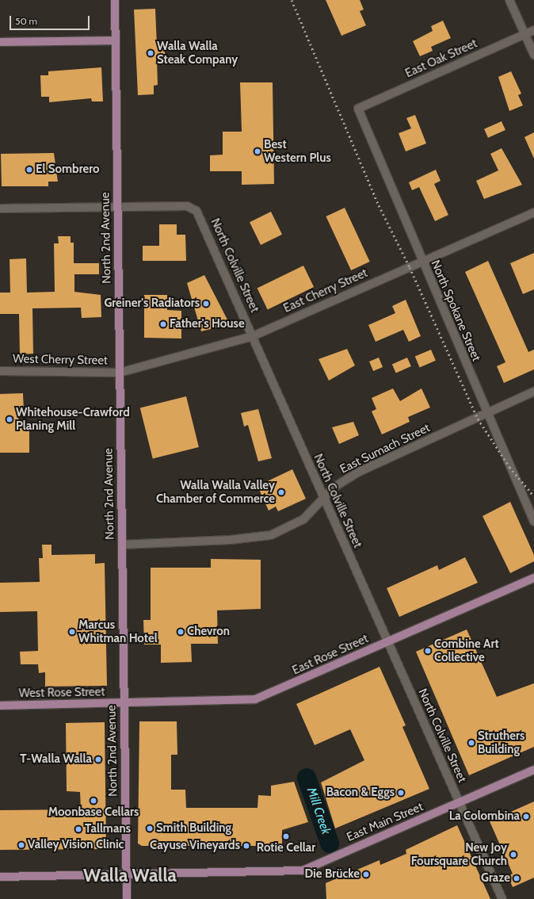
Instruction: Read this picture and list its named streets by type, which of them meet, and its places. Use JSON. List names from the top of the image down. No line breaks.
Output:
{"streets":{"main road":["North 2nd Avenue","East Rose Street","West Rose Street","East Main Street"],"street":["East Oak Street","North Colville Street","East Cherry Street","North Spokane Street","West Cherry Street","East Sumach Street"]},"crossings":[["East Oak Street","North Spokane Street"],["North 2nd Avenue","North Colville Street"],["North 2nd Avenue","East Cherry Street"],["North 2nd Avenue","West Cherry Street"],["North 2nd Avenue","East Sumach Street"],["North 2nd Avenue","East Rose Street"],["North 2nd Avenue","West Rose Street"],["North 2nd Avenue","East Main Street"],["North Colville Street","East Cherry Street"],["North Colville Street","East Sumach Street"],["North Colville Street","East Rose Street"],["North Colville Street","East Main Street"],["East Cherry Street","North Spokane Street"],["East Cherry Street","West Cherry Street"],["North Spokane Street","East Sumach Street"],["East Rose Street","West Rose Street"]],"districts":["Walla Walla"],"water":["Mill Creek"],"places":["Walla Walla Steak Company","Best Western Plus","El Sombrero","Greiner's Radiators","Father's House","Whitehouse-Crawford Planing Mill","Walla Walla Valley Chamber of Commerce","Marcus Whitman Hotel","Chevron","Combine Art Collective","Struthers Building","T-Walla Walla","Bacon & Eggs","Moonbase Cellars","La Colombina","Smith Building","Tallmans","Rotie Cellar","Valley Vision Clinic","Cayuse Vineyards","New Joy Foursquare Church","Die Brücke","Graze"],"scale_bar":"50 m"}
